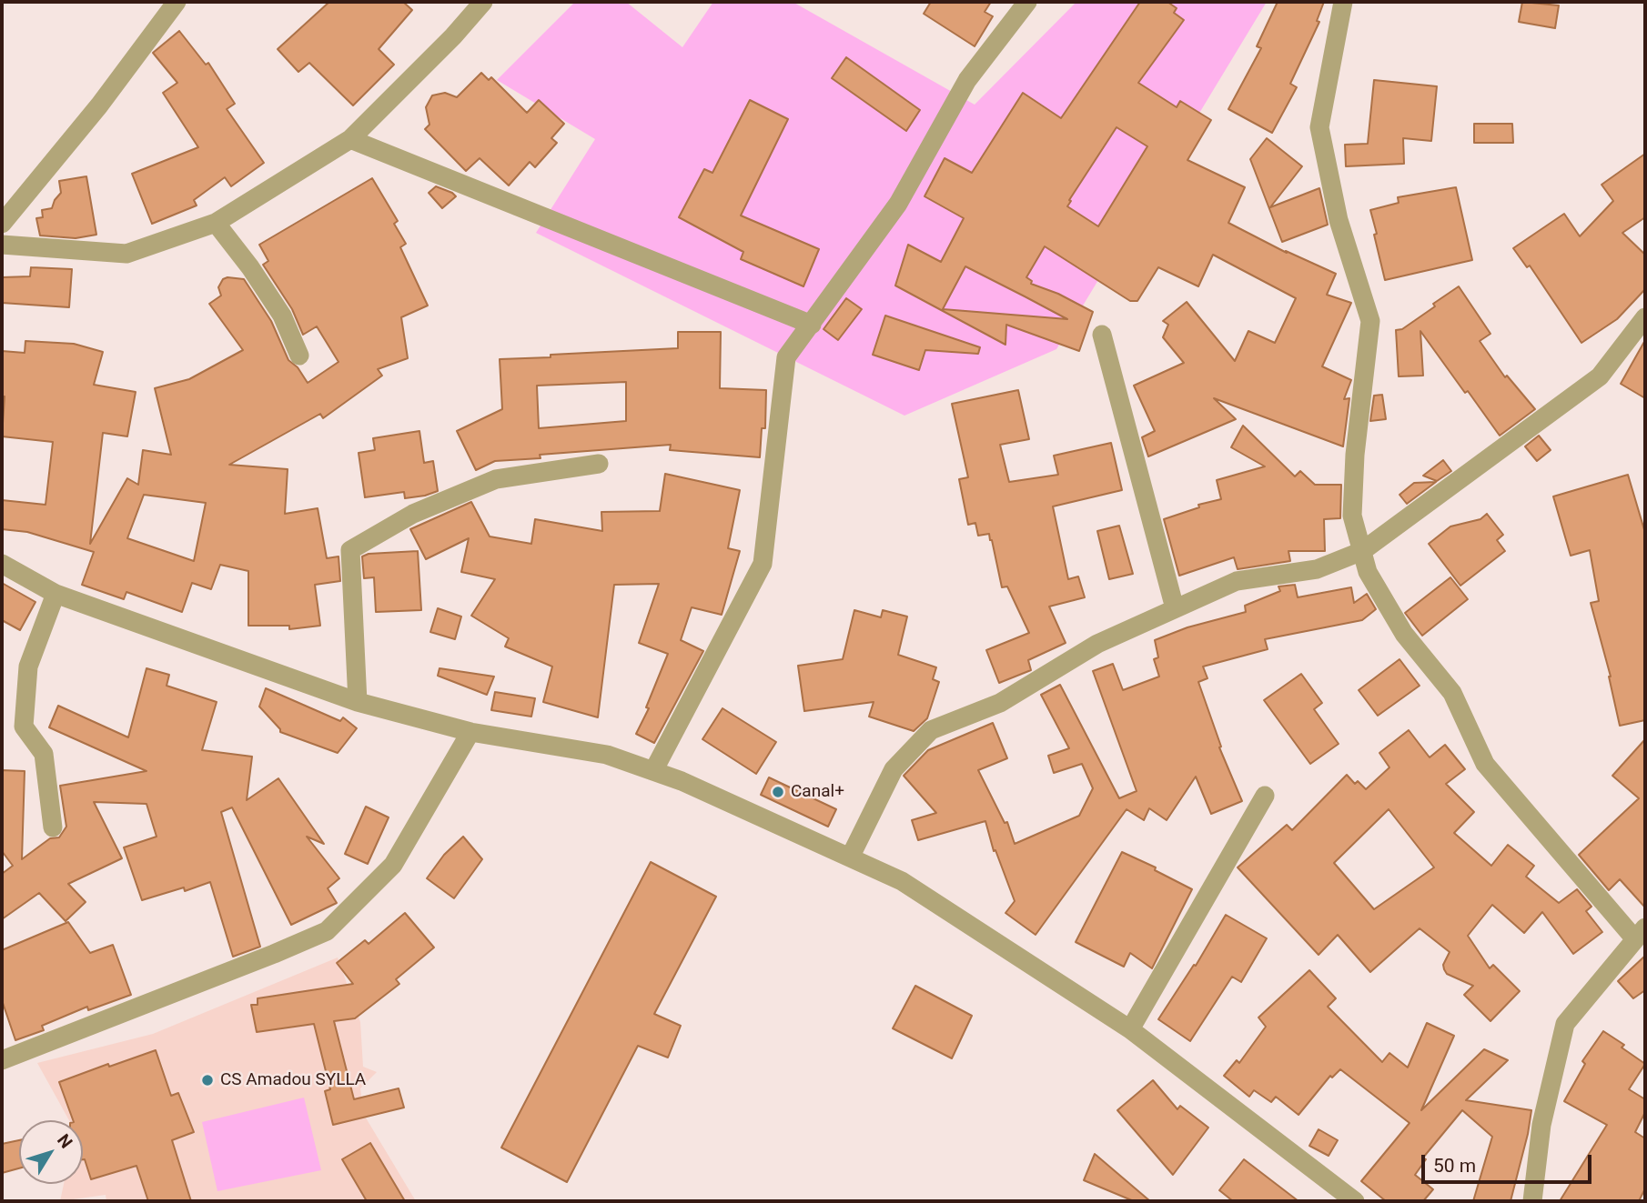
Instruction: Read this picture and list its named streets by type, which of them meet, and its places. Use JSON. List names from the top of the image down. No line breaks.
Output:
{"places":["Canal+","CS Amadou SYLLA"],"scale_bar":"50 m","north":"top right"}
